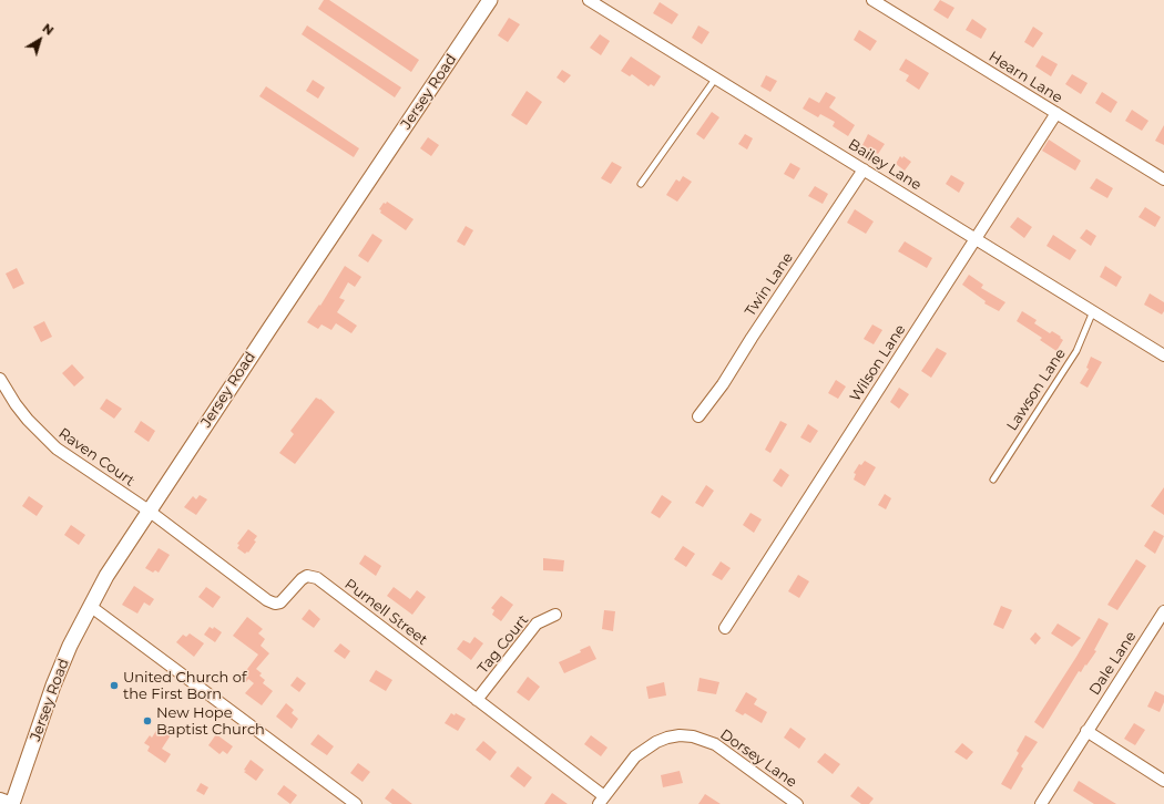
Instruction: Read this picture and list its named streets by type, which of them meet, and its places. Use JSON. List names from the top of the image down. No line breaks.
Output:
{"streets":{"street":["Hearn Lane","Jersey Road","Bailey Lane","Twin Lane","Wilson Lane","Raven Court","Purnell Street","Tag Court","Dale Lane","Dorsey Lane"],"lane":["Lawson Lane"]},"crossings":[["Hearn Lane","Wilson Lane"],["Jersey Road","Raven Court"],["Jersey Road","Purnell Street"],["Bailey Lane","Twin Lane"],["Bailey Lane","Wilson Lane"],["Bailey Lane","Lawson Lane"],["Raven Court","Purnell Street"],["Purnell Street","Tag Court"],["Purnell Street","Dorsey Lane"]],"places":["United Church of the First Born","New Hope Baptist Church"],"north":"top right"}
